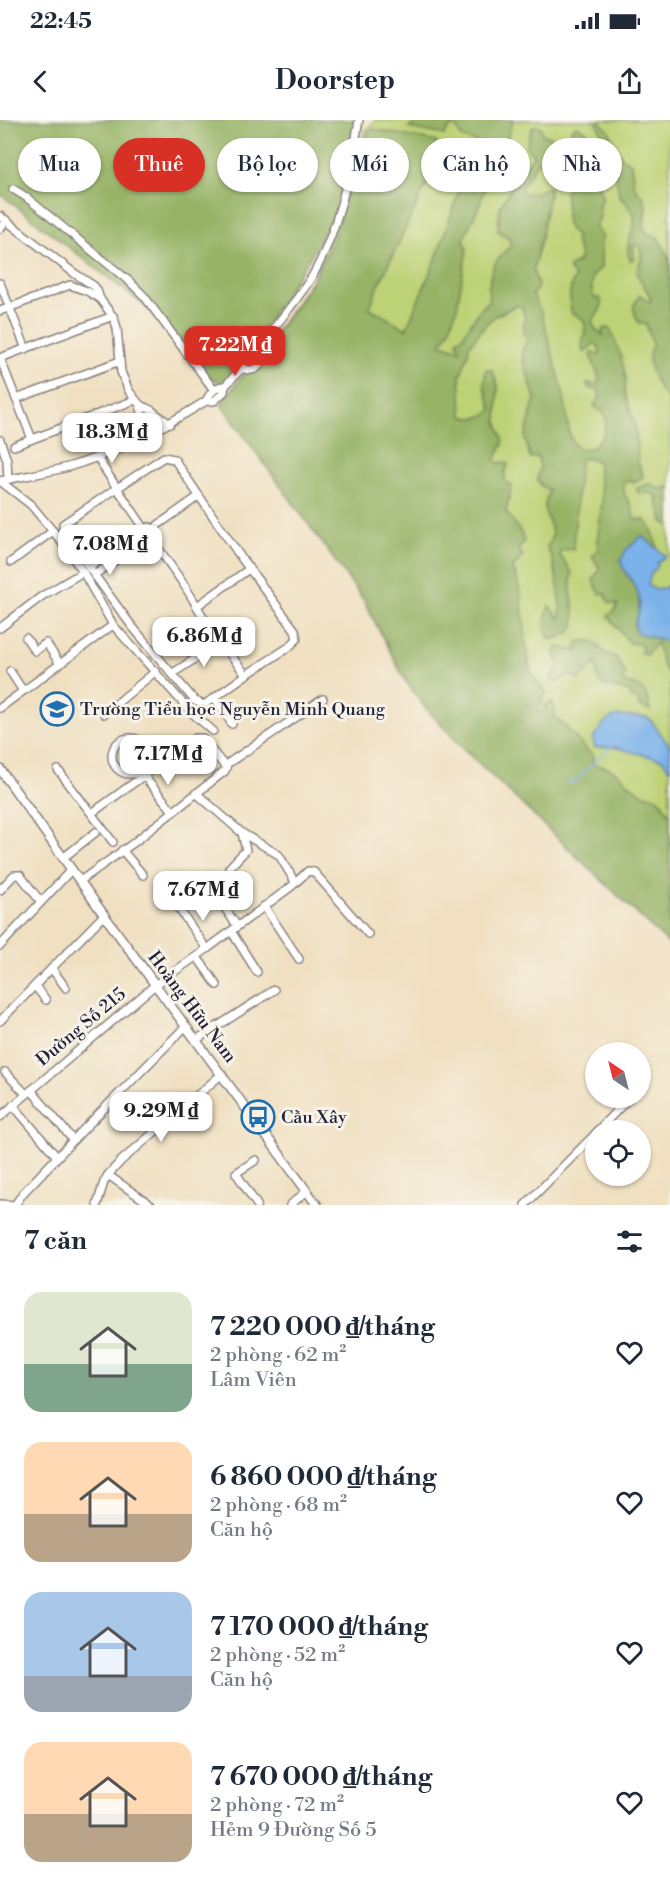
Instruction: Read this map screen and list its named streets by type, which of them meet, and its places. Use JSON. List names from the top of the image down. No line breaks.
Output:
{"streets":{"main road":["Hoàng Hữu Nam"],"street":["Đường Số 215"]},"crossings":[["Hoàng Hữu Nam","Đường Số 215"]],"places":{"school or university":["Trường Tiểu học Nguyễn Minh Quang"],"bus stop":["Cầu Xây"]},"north":"top left","page":{"status":"22:45","header":"Doorstep","chip":["Mua","Thuê","Bộ lọc","Mới","Căn hộ","Nhà"],"price":["7.22M ₫","18.3M ₫","7.08M ₫","6.86M ₫","7.17M ₫","7.67M ₫","9.29M ₫"],"heading":"7 căn","list":[{"name":"7 220 000 ₫/tháng","note":"2 phòng · 62 m² · Lâm Viên"},{"name":"6 860 000 ₫/tháng","note":"2 phòng · 68 m² · Căn hộ"},{"name":"7 170 000 ₫/tháng","note":"2 phòng · 52 m² · Căn hộ"},{"name":"7 670 000 ₫/tháng","note":"2 phòng · 72 m² · Hẻm 9 Đường Số 5"}]}}
